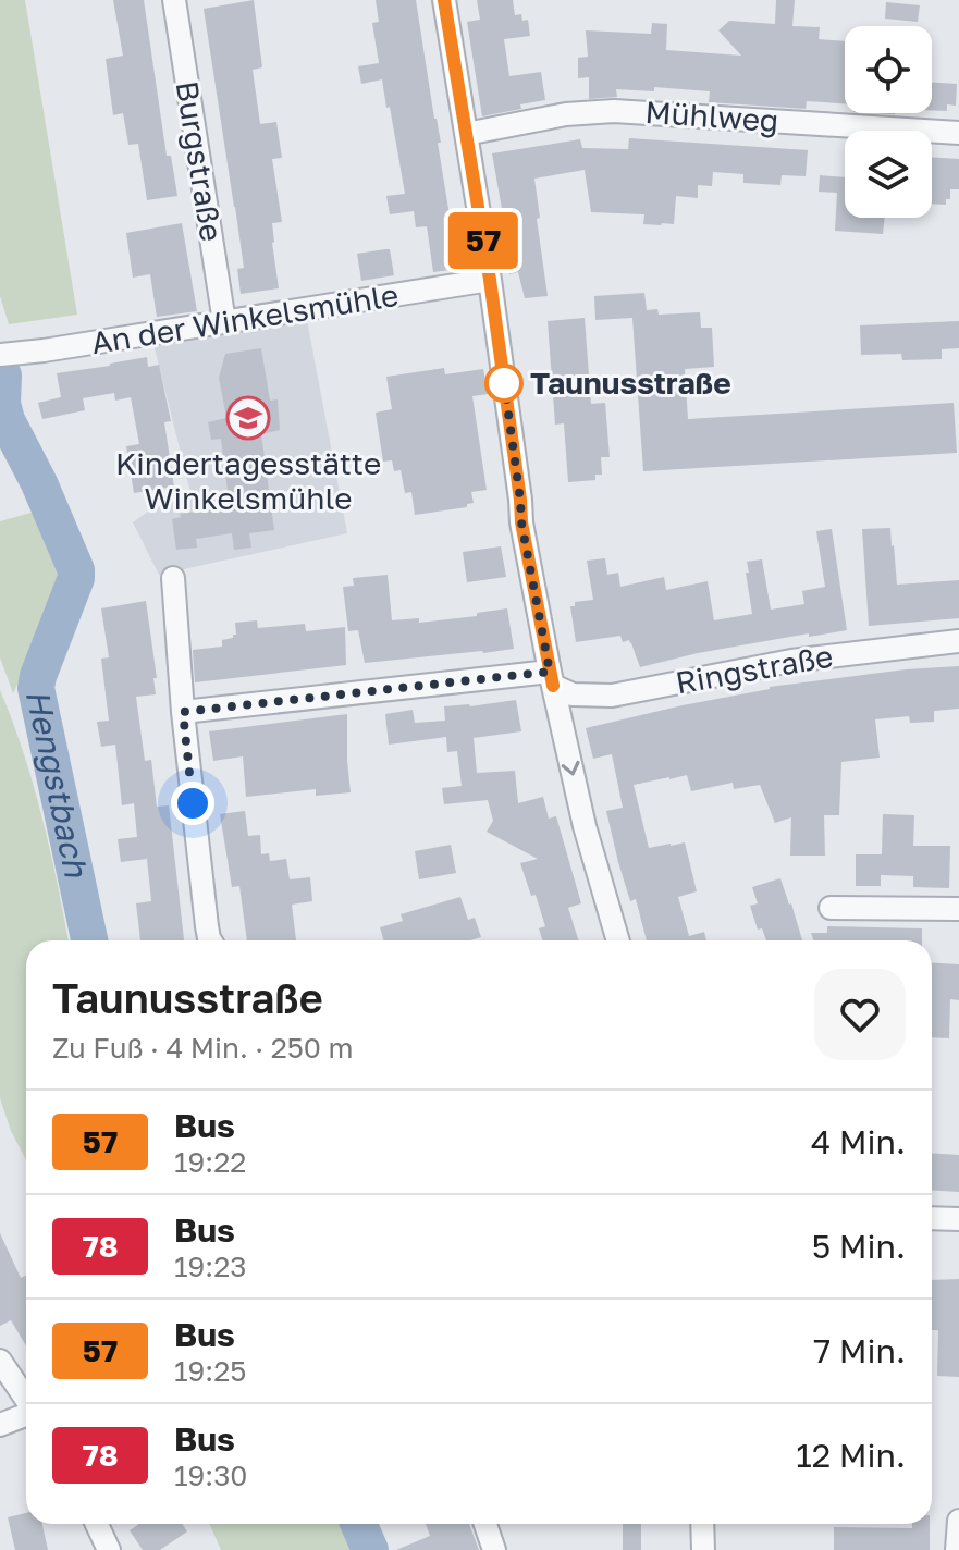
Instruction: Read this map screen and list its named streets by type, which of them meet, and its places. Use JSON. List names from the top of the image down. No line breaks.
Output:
{"streets":{"street":["Mühlweg","Burgstraße","An der Winkelsmühle","Ringstraße"]},"crossings":[["Burgstraße","An der Winkelsmühle"]],"water":["Hengstbach"],"places":{"other":["Taunusstraße"],"school or university":["Kindertagesstätte Winkelsmühle"]},"lines":["bus line 57"],"page":{"on_map":"57","heading":["Taunusstraße","Zu Fuß · 4 Min. · 250 m"],"list":[{"mark":"57","name":"Bus","note":"19:22","value":"4 Min."},{"mark":"78","name":"Bus","note":"19:23","value":"5 Min."},{"mark":"57","name":"Bus","note":"19:25","value":"7 Min."},{"mark":"78","name":"Bus","note":"19:30","value":"12 Min."}]}}
